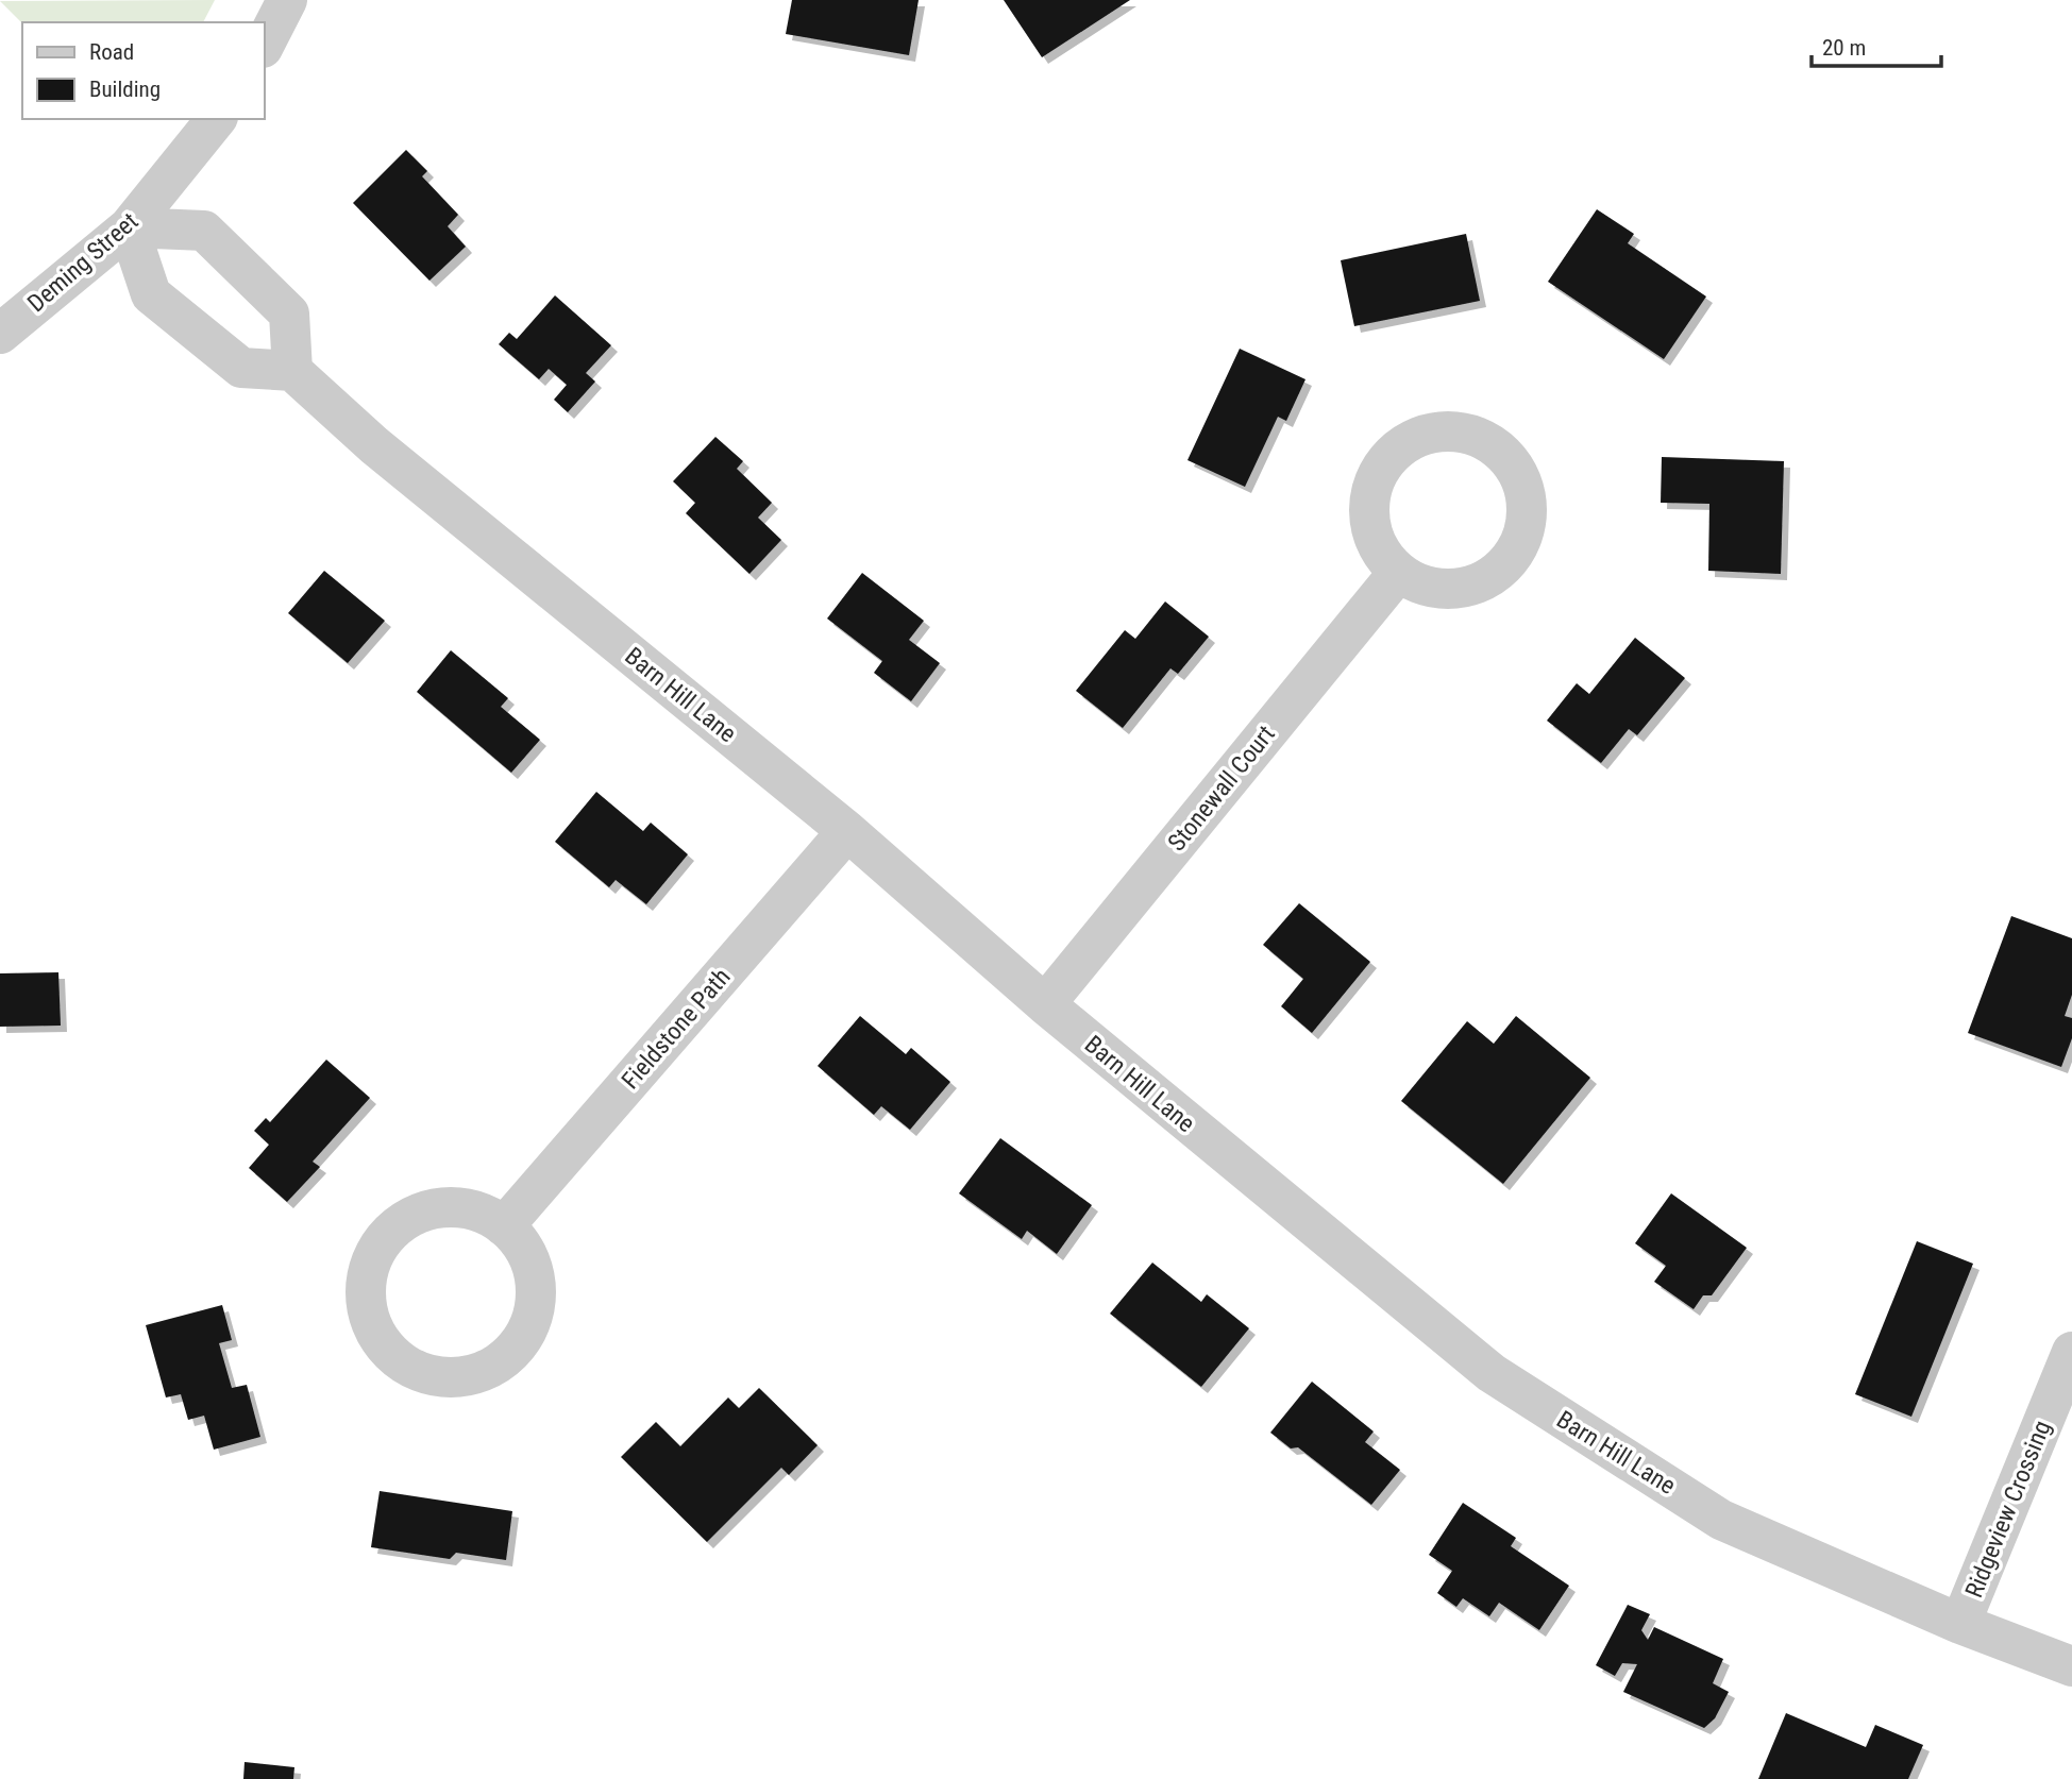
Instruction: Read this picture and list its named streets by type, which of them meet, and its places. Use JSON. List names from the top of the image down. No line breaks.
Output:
{"streets":{"street":["Deming Street","Barn Hill Lane","Stonewall Court","Fieldstone Path","Ridgeview Crossing"]},"crossings":[["Barn Hill Lane","Stonewall Court"],["Barn Hill Lane","Fieldstone Path"],["Barn Hill Lane","Ridgeview Crossing"]],"legend":["Road","Building"],"scale_bar":"20 m"}
